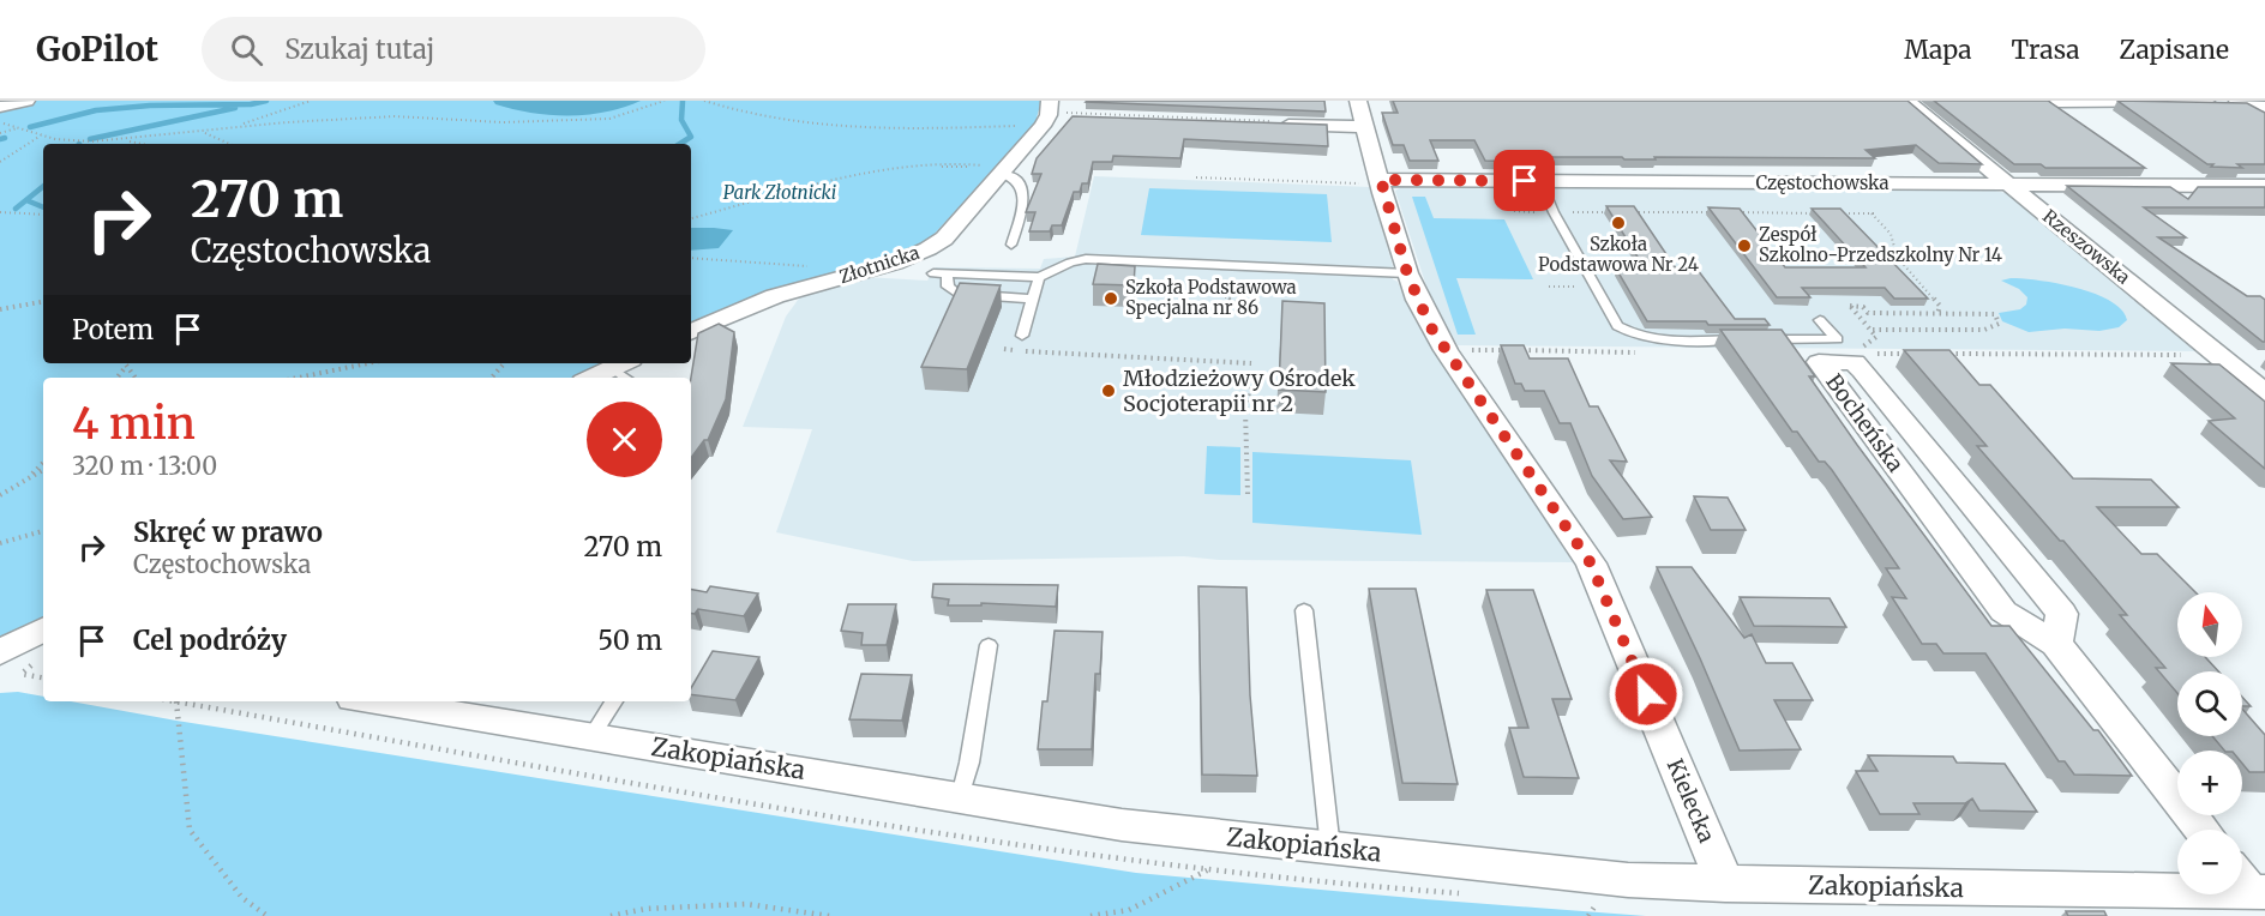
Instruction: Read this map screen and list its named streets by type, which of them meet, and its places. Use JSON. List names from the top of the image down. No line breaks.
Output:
{"streets":{"street":["Częstochowska","Rzeszowska","Złotnicka","Bocheńska","Zakopiańska","Kielecka"]},"crossings":[["Częstochowska","Rzeszowska"],["Częstochowska","Kielecka"],["Zakopiańska","Kielecka"]],"parks":["Park Złotnicki"],"places":["Szkoła Podstawowa Nr 24","Zespół Szkolno-Przedszkolny Nr 14","Szkoła Podstawowa Specjalna nr 86","Młodzieżowy Ośrodek Socjoterapii nr 2"],"north":"top","page":{"header":"GoPilot","search":"Szukaj tutaj","nav":["Mapa","Trasa","Zapisane"],"turn":["270 m","Częstochowska"],"then":"Potem","heading":["4 min","320 m · 13:00"],"list":[{"name":"Skręć w prawo","note":"Częstochowska","value":"270 m"},{"name":"Cel podróży","value":"50 m"}],"map_buttons":["+","−"]}}
